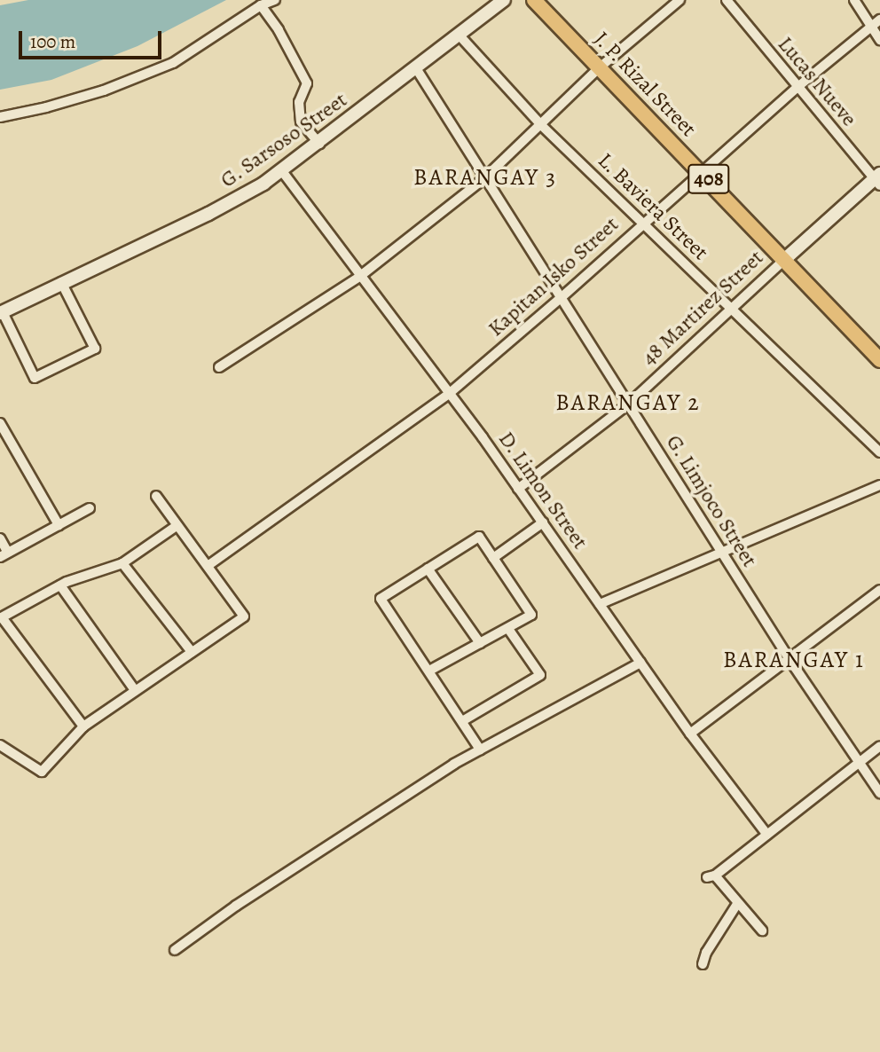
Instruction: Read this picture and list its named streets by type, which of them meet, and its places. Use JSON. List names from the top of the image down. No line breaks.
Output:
{"streets":{"main road":["J. P. Rizal Street","408"],"street":["Lucas Nueve","G. Sarsoso Street","L. Baviera Street","Kapitan Isko Street","48 Martirez Street","D. Limon Street","G. Limjoco Street"]},"crossings":[["Lucas Nueve","Kapitan Isko Street"],["Lucas Nueve","48 Martirez Street"],["J. P. Rizal Street","Kapitan Isko Street"],["J. P. Rizal Street","48 Martirez Street"],["G. Sarsoso Street","L. Baviera Street"],["G. Sarsoso Street","D. Limon Street"],["G. Sarsoso Street","G. Limjoco Street"],["L. Baviera Street","Kapitan Isko Street"],["L. Baviera Street","48 Martirez Street"],["Kapitan Isko Street","D. Limon Street"],["Kapitan Isko Street","G. Limjoco Street"],["48 Martirez Street","D. Limon Street"],["48 Martirez Street","G. Limjoco Street"]],"districts":["BARANGAY 3","BARANGAY 2","BARANGAY 1"],"scale_bar":"100 m"}
